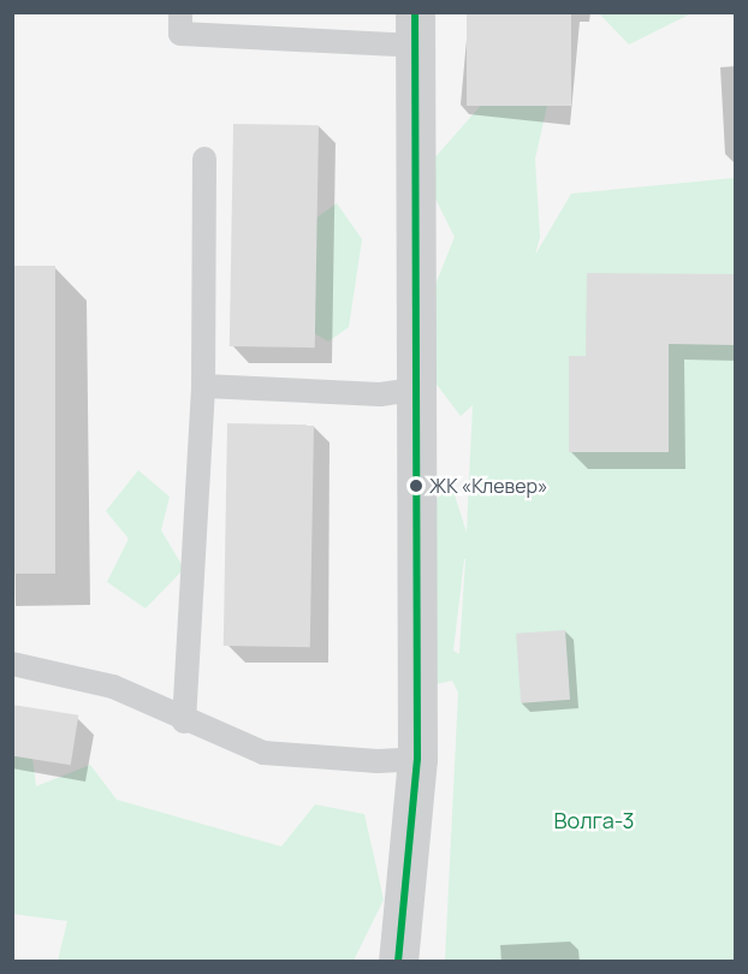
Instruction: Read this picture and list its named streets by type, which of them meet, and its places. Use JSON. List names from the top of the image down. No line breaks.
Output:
{"parks":["Волга-3"],"places":["ЖК «Клевер»"]}
